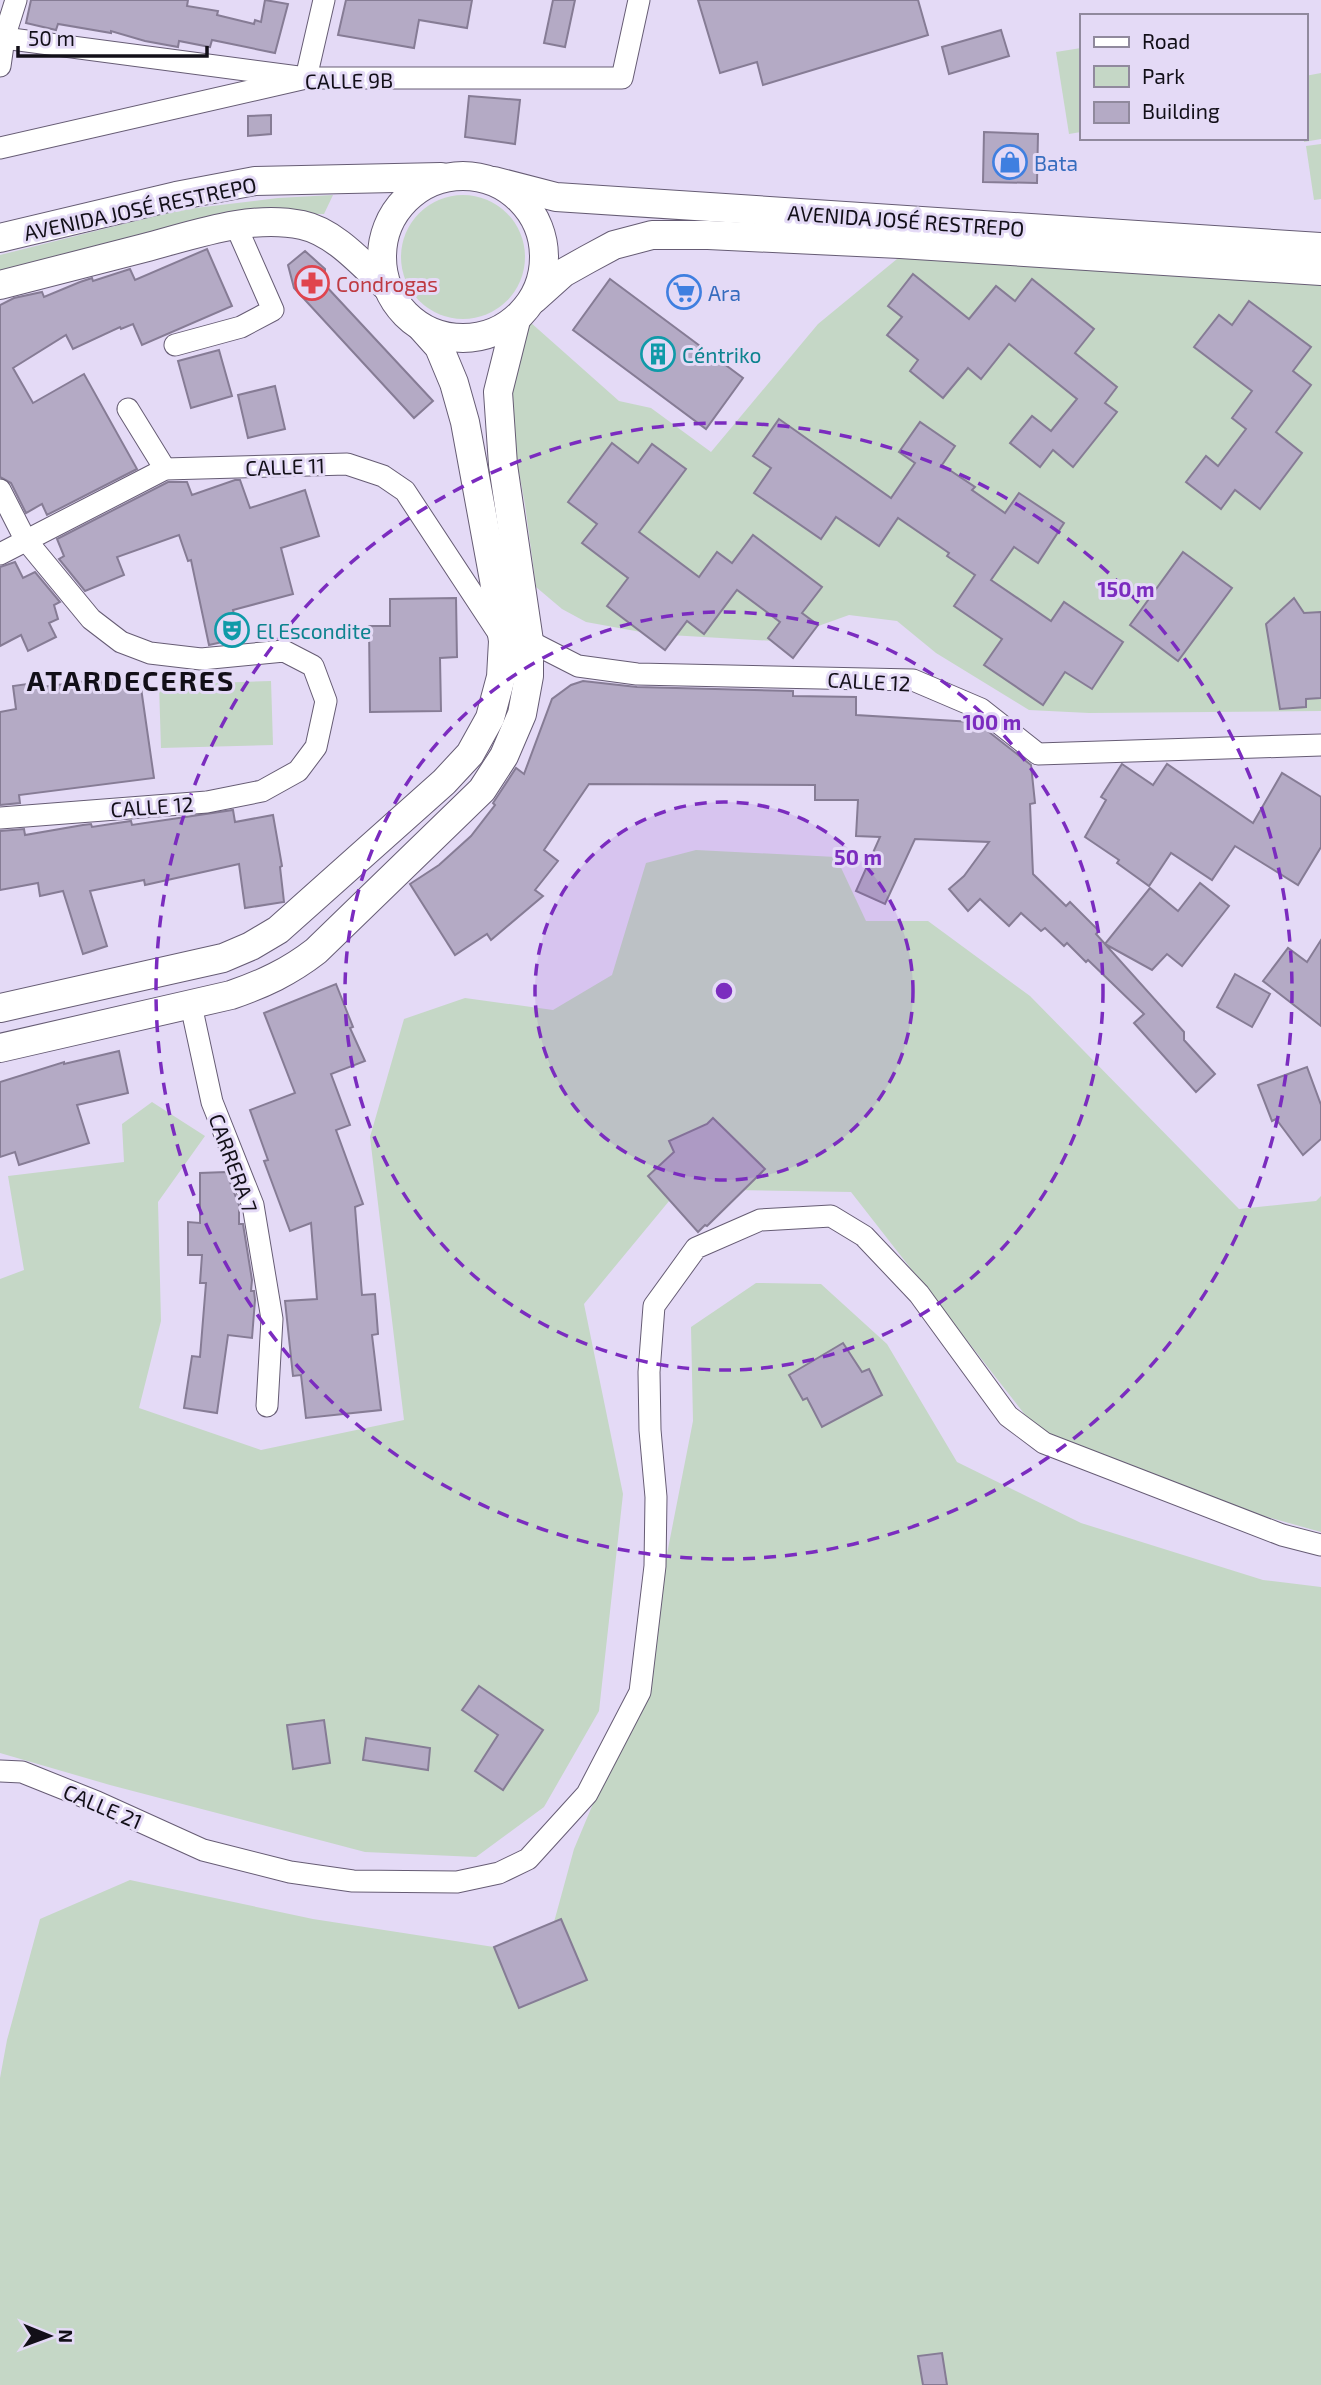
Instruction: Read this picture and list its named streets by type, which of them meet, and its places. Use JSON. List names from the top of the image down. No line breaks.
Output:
{"streets":{"main road":["AVENIDA JOSÉ RESTREPO"],"street":["CALLE 9B","CALLE 11","CALLE 12","CARRERA 7","CALLE 21"]},"crossings":[["CALLE 11","CALLE 12"]],"districts":["ATARDECERES"],"places":{"shop":["Bata"],"pharmacy":["Condrogas"],"supermarket":["Ara"],"building":["Céntriko"],"theatre":["El Escondite"]},"legend":["Road","Park","Building"],"scale_bar":"50 m","north":"right","rings":["150 m","100 m","50 m"]}
